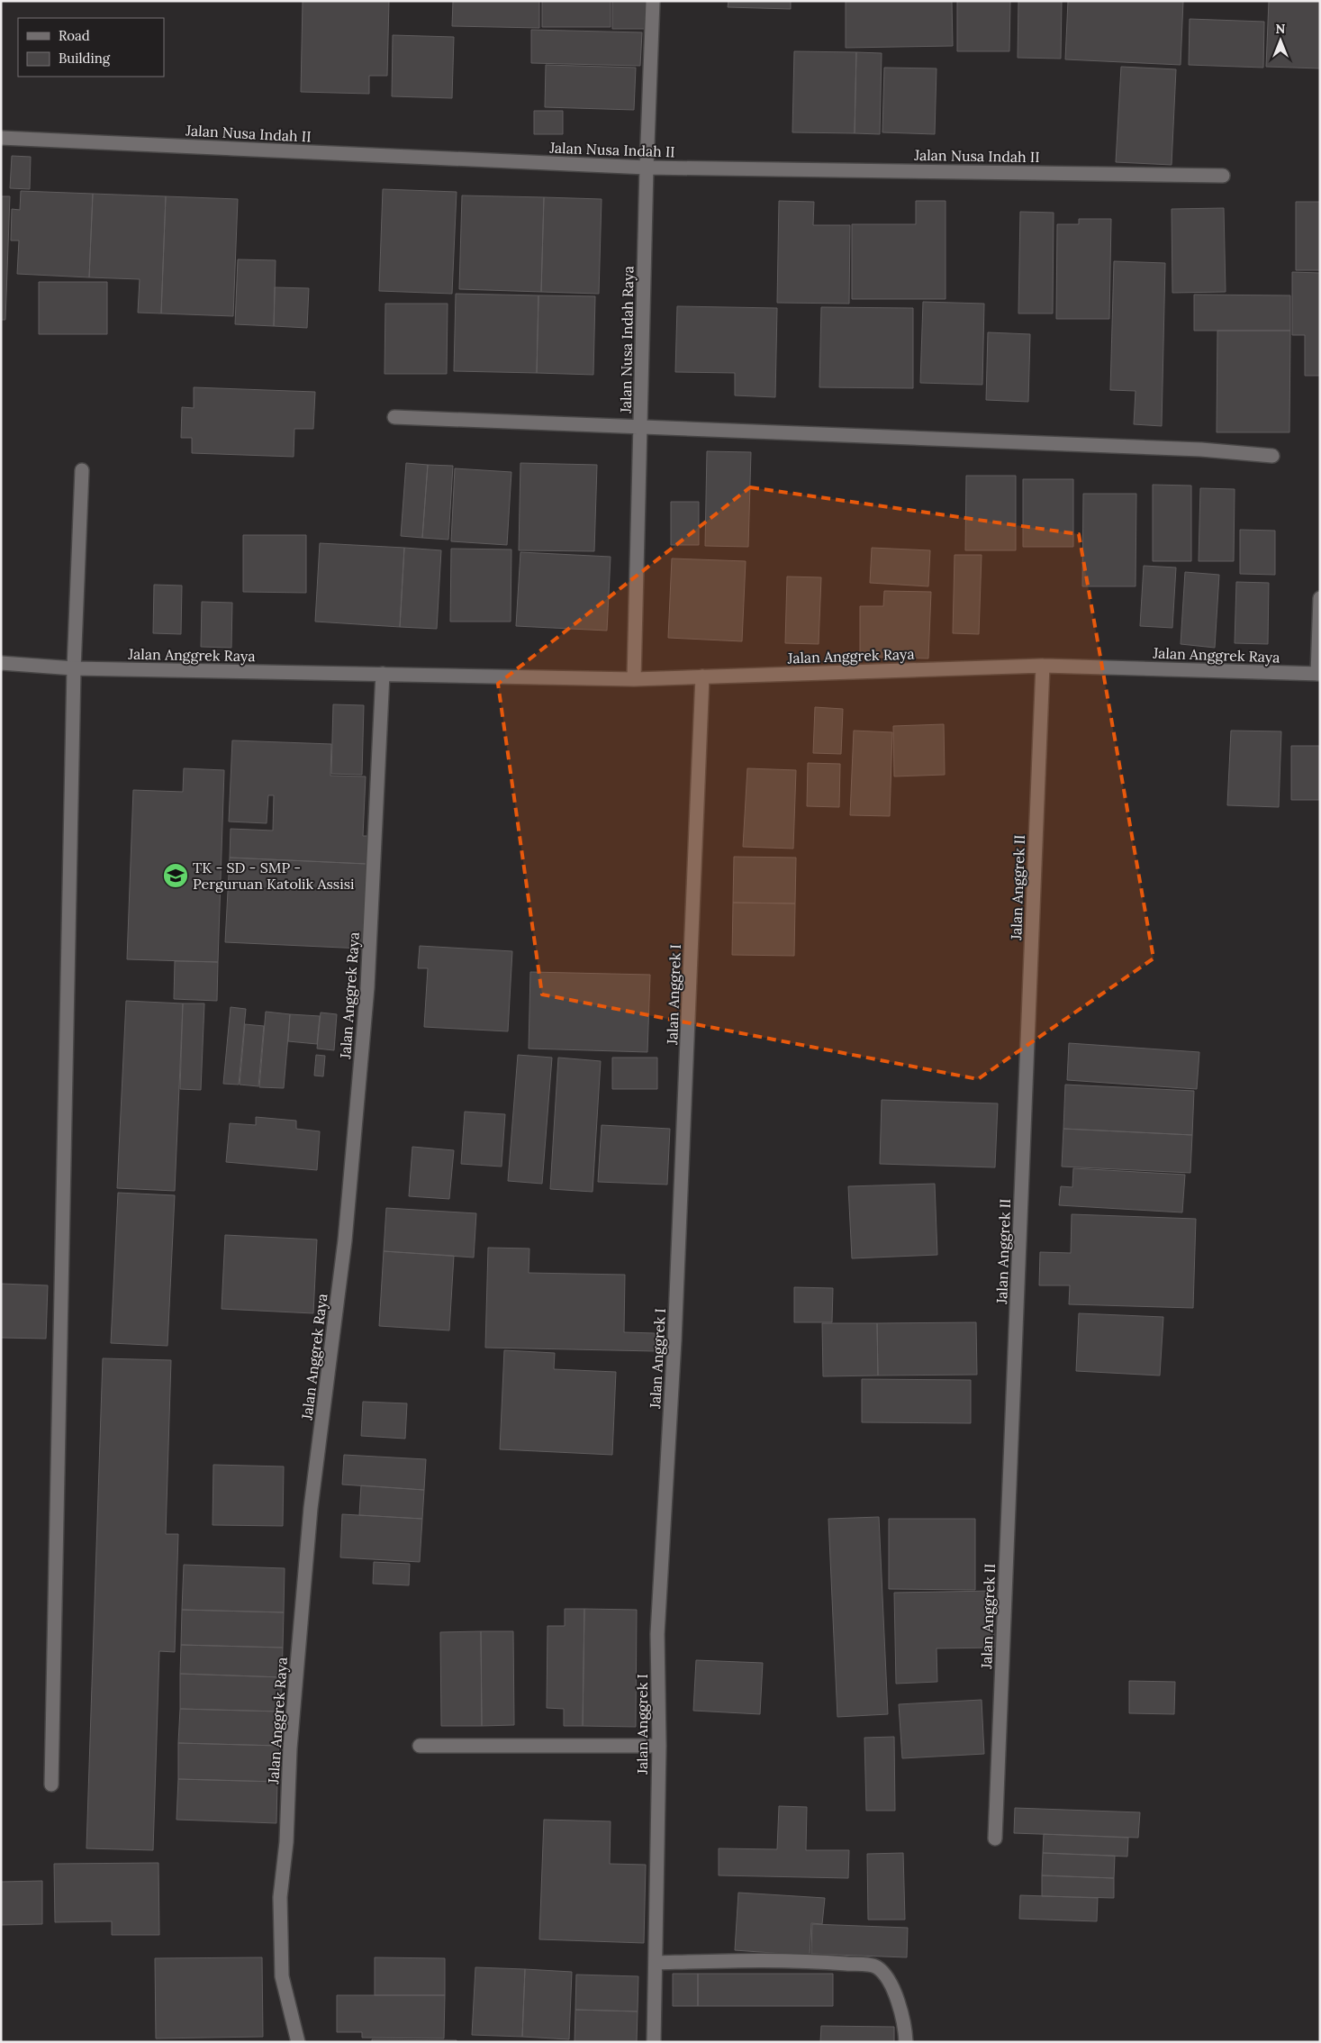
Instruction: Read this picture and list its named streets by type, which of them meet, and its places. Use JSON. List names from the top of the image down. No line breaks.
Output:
{"streets":{"street":["Jalan Nusa Indah II","Jalan Nusa Indah Raya","Jalan Anggrek Raya","Jalan Anggrek II","Jalan Anggrek I"]},"crossings":[["Jalan Nusa Indah II","Jalan Nusa Indah Raya"],["Jalan Nusa Indah Raya","Jalan Anggrek Raya"],["Jalan Anggrek Raya","Jalan Anggrek II"],["Jalan Anggrek Raya","Jalan Anggrek I"]],"places":{"school or university":["TK - SD - SMP - Perguruan Katolik Assisi"]},"legend":["Road","Building"],"north":"top"}
